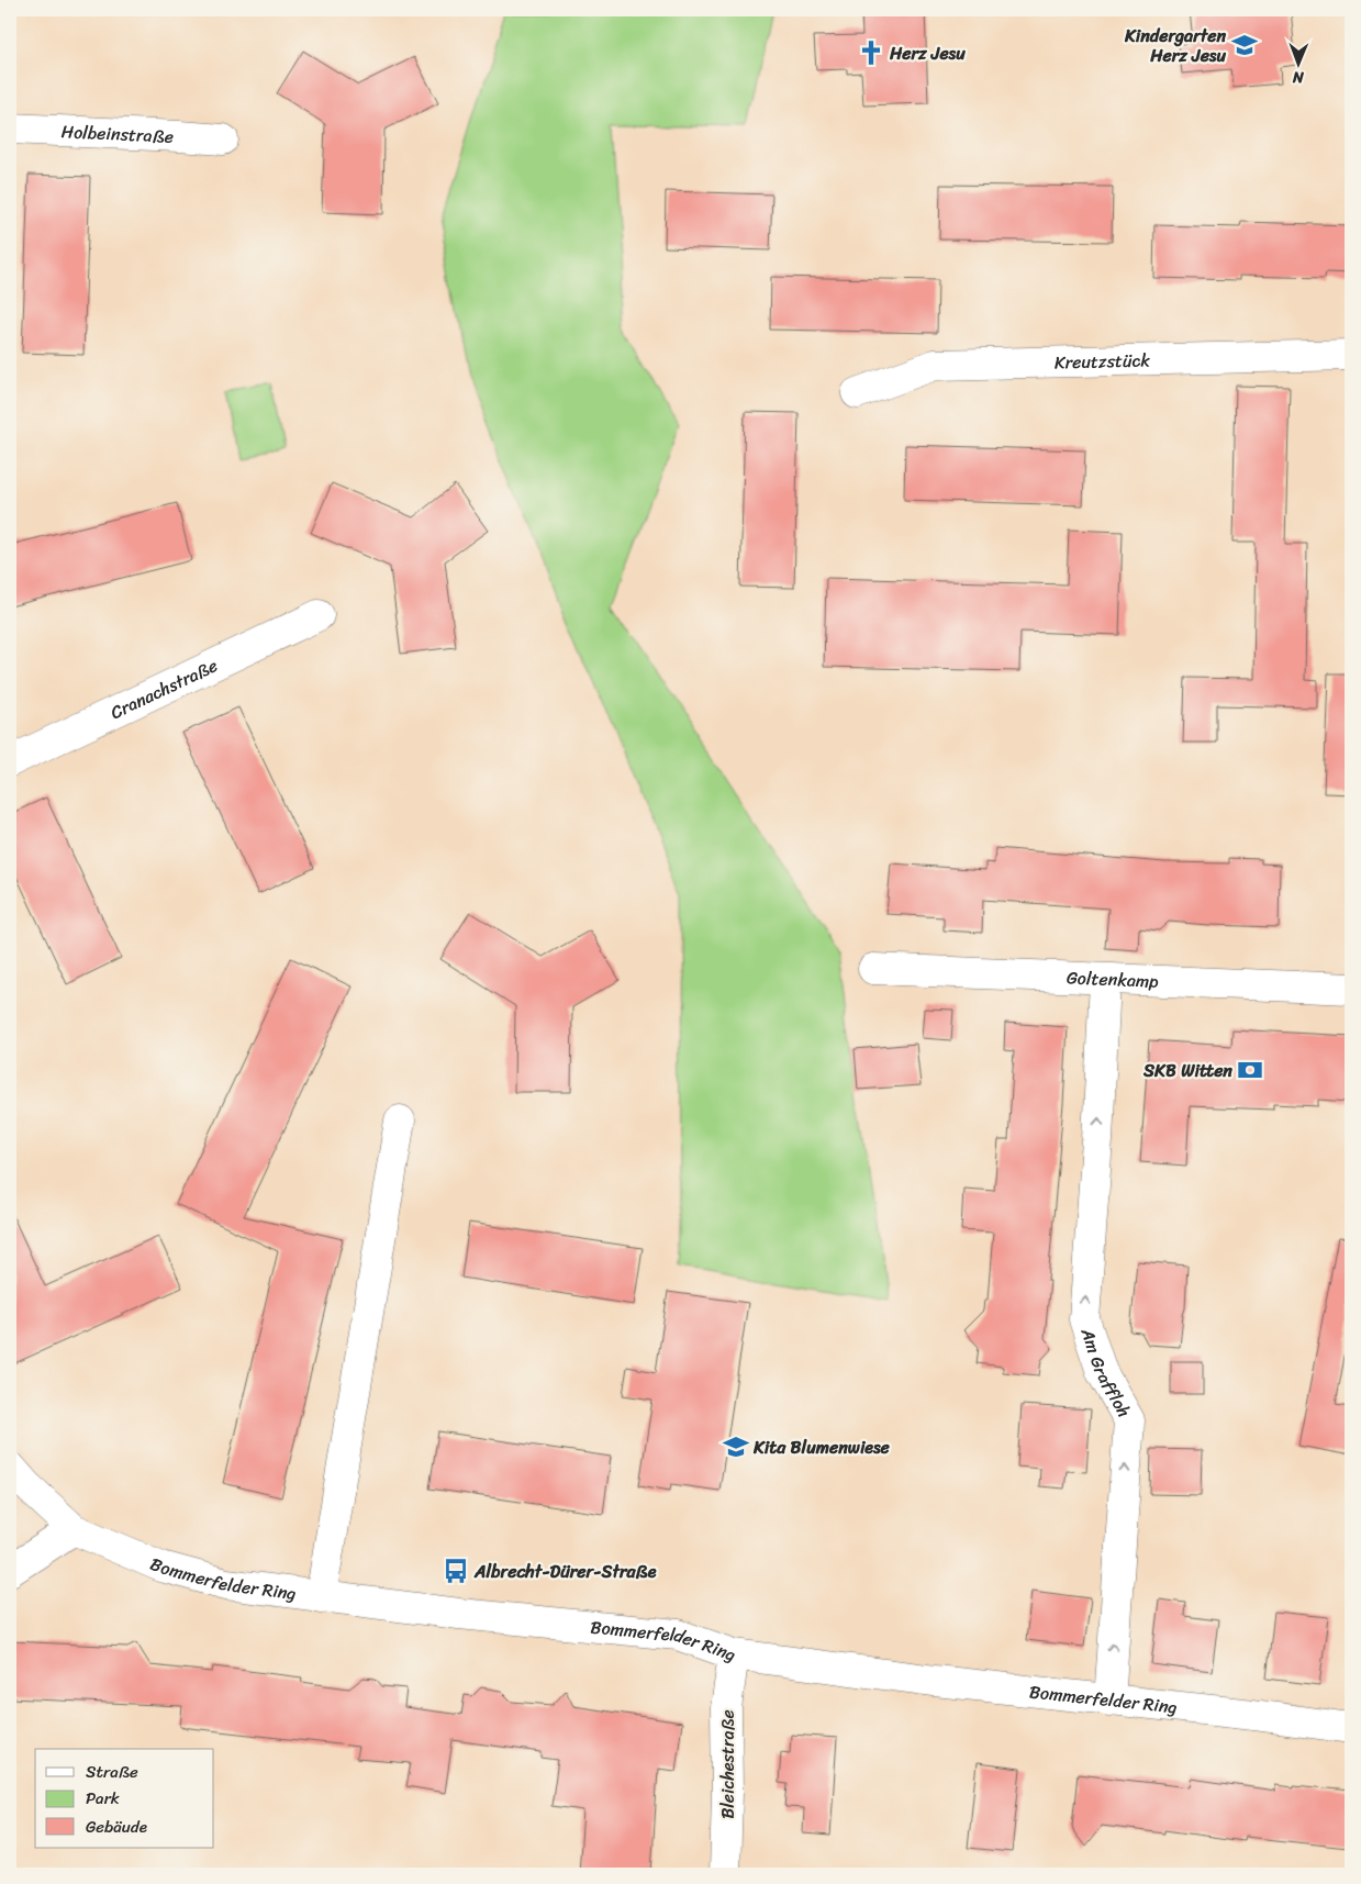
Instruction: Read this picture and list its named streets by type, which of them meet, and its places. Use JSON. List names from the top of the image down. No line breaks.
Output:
{"streets":{"street":["Holbeinstraße","Kreutzstück","Cranachstraße","Goltenkamp","Am Graffloh","Bommerfelder Ring","Bleichestraße"]},"crossings":[["Goltenkamp","Am Graffloh"],["Am Graffloh","Bommerfelder Ring"],["Bommerfelder Ring","Bleichestraße"]],"one_way":["Am Graffloh"],"places":{"school or university":["Kindergarten Herz Jesu","Kita Blumenwiese"],"church":["Herz Jesu"],"bank":["SKB Witten"],"bus stop":["Albrecht-Dürer-Straße"]},"legend":["Straße","Park","Gebäude"],"north":"bottom"}
